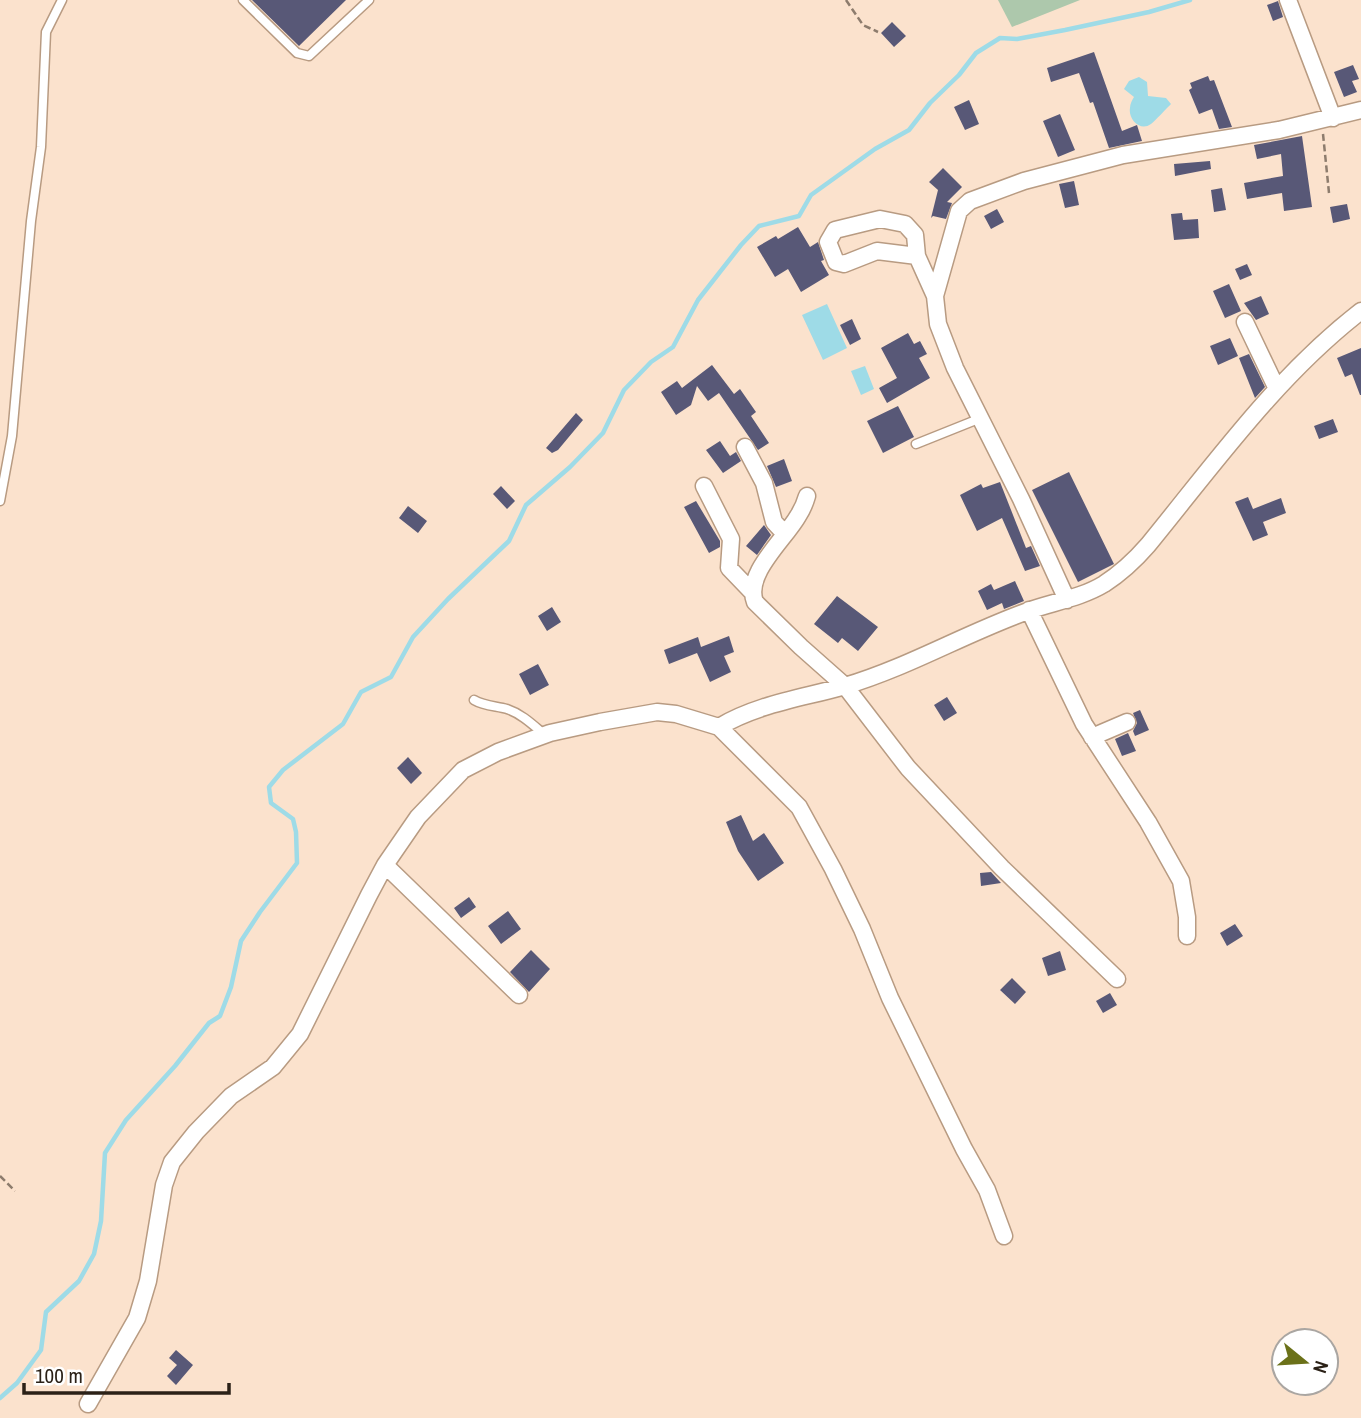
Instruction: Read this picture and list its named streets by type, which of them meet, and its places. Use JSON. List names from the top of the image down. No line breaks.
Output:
{"scale_bar":"100 m","north":"right"}
